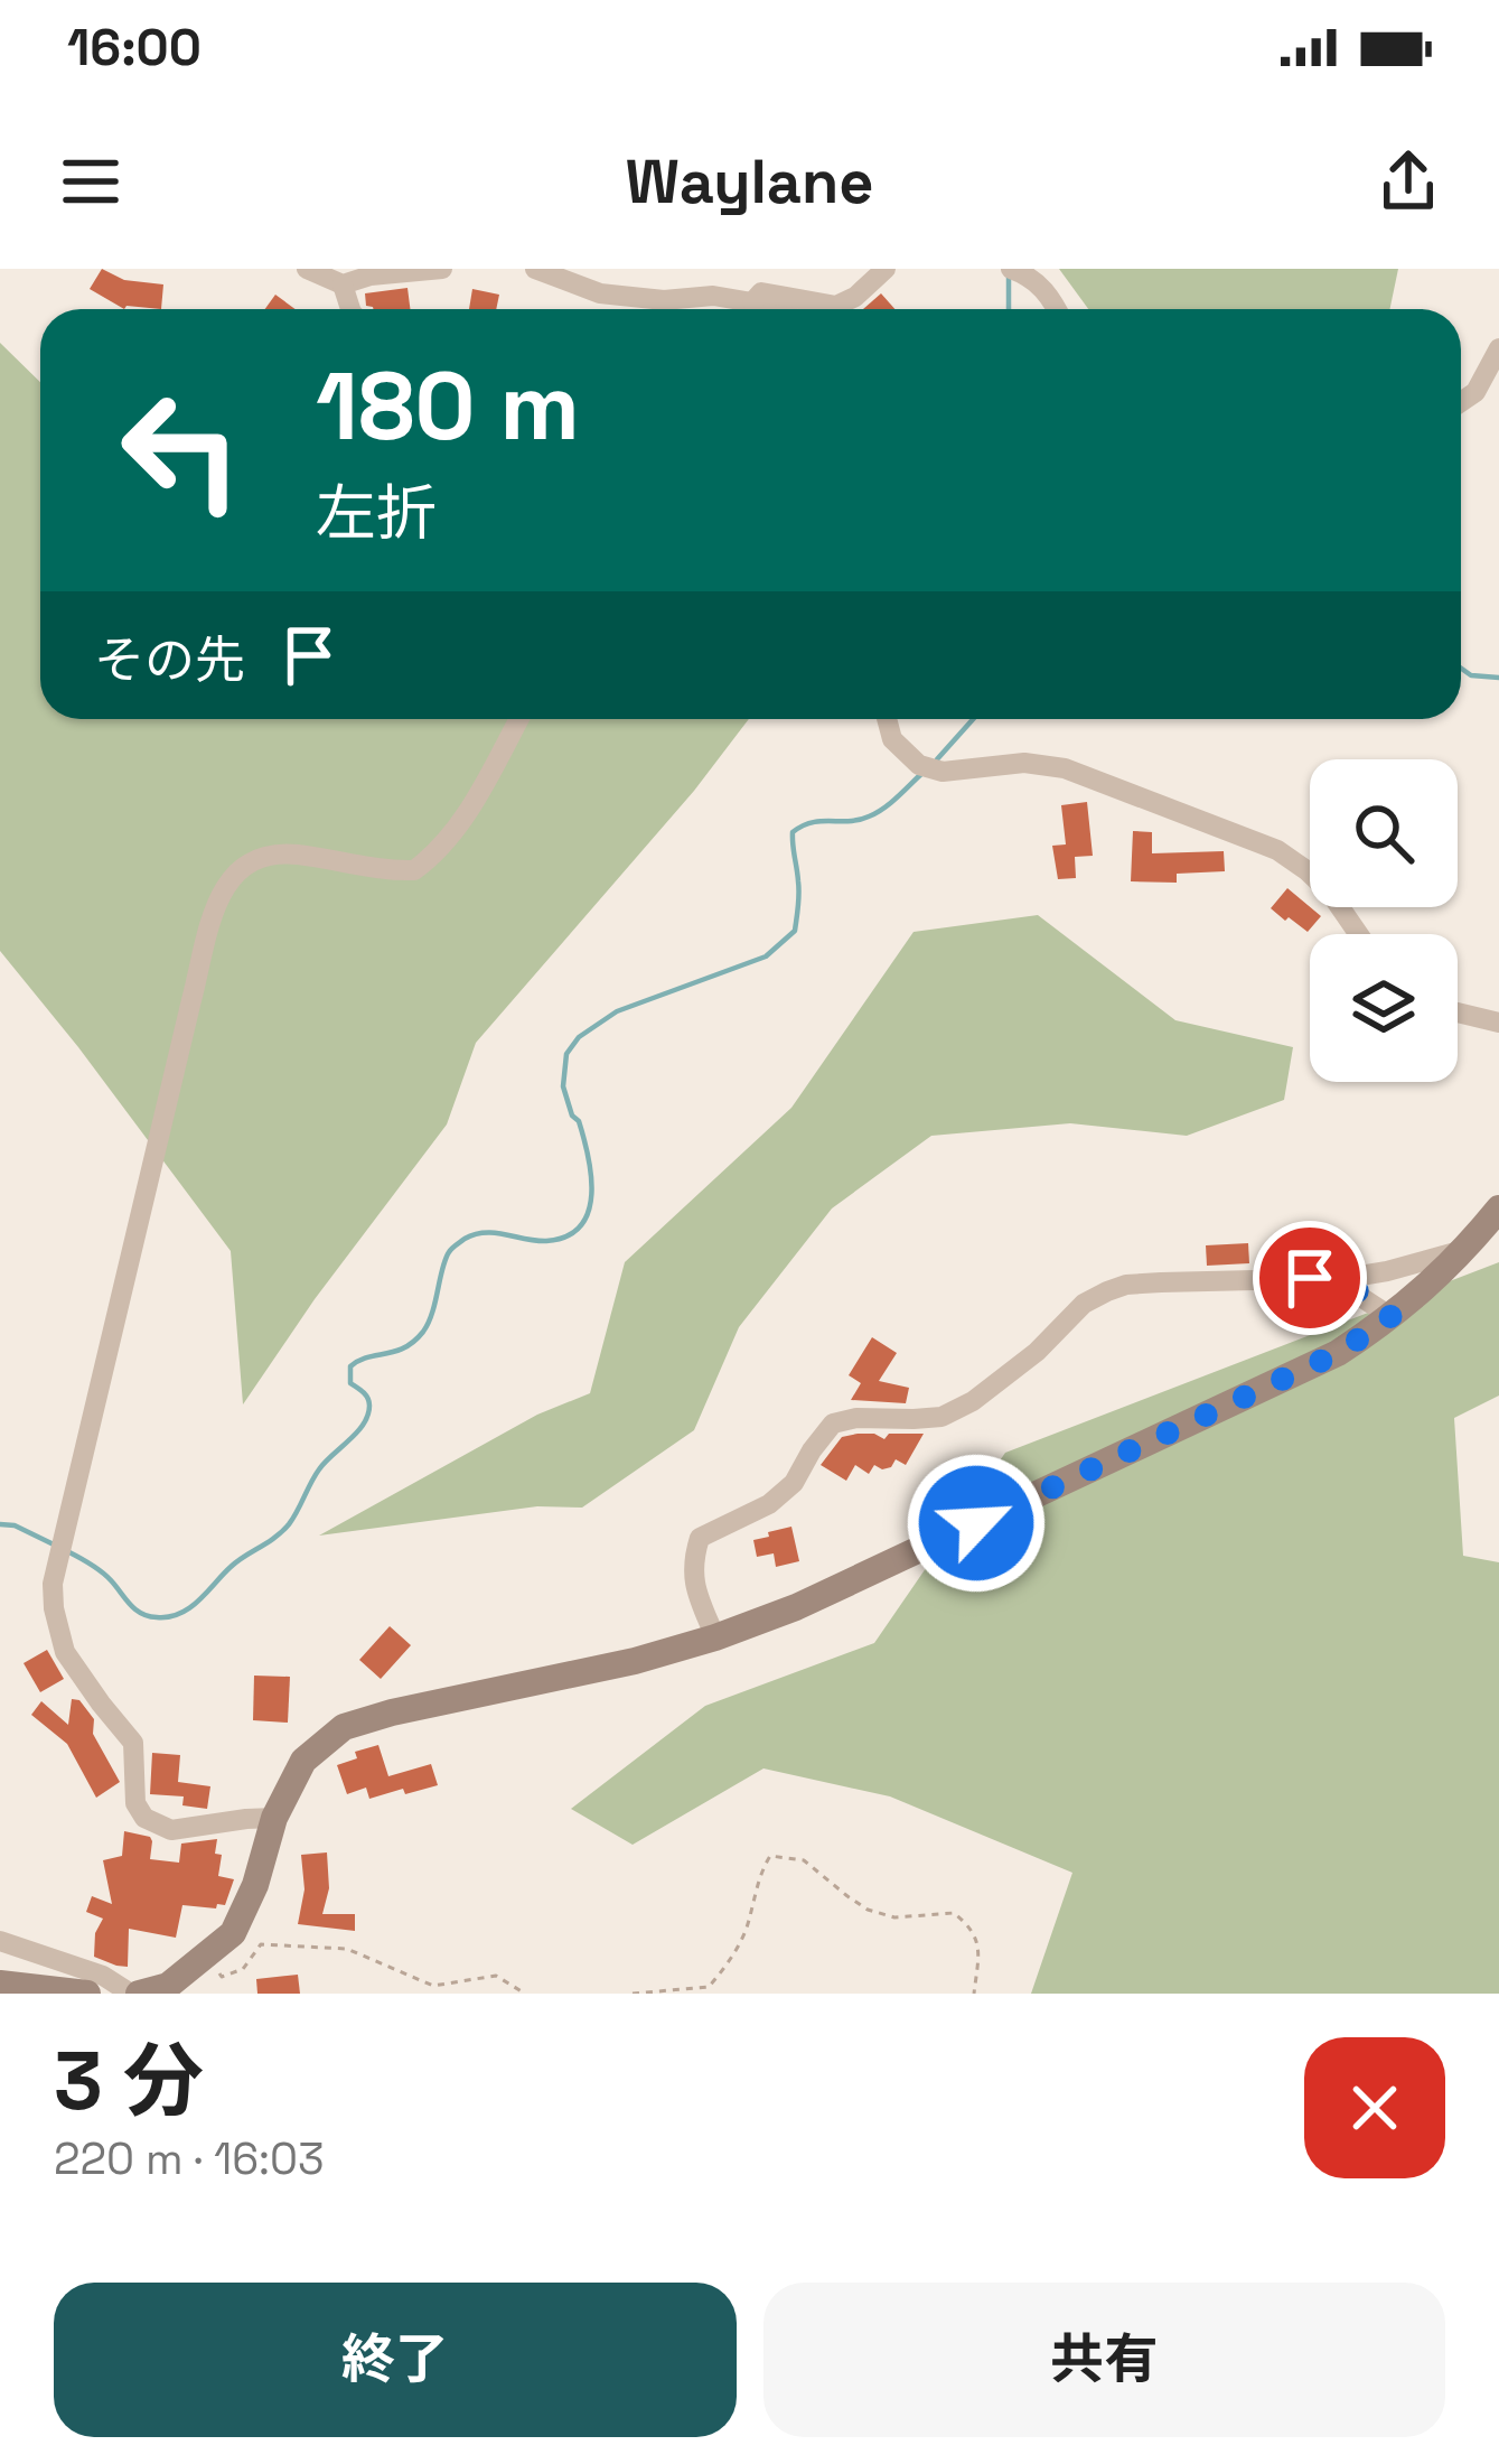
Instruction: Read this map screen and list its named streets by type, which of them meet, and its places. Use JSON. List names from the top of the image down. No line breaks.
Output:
{"page":{"status":"16:00","header":"Waylane","turn":["180 m","左折"],"then":"その先","heading":["3 分","220 m · 16:03"],"buttons":["終了","共有"]}}
